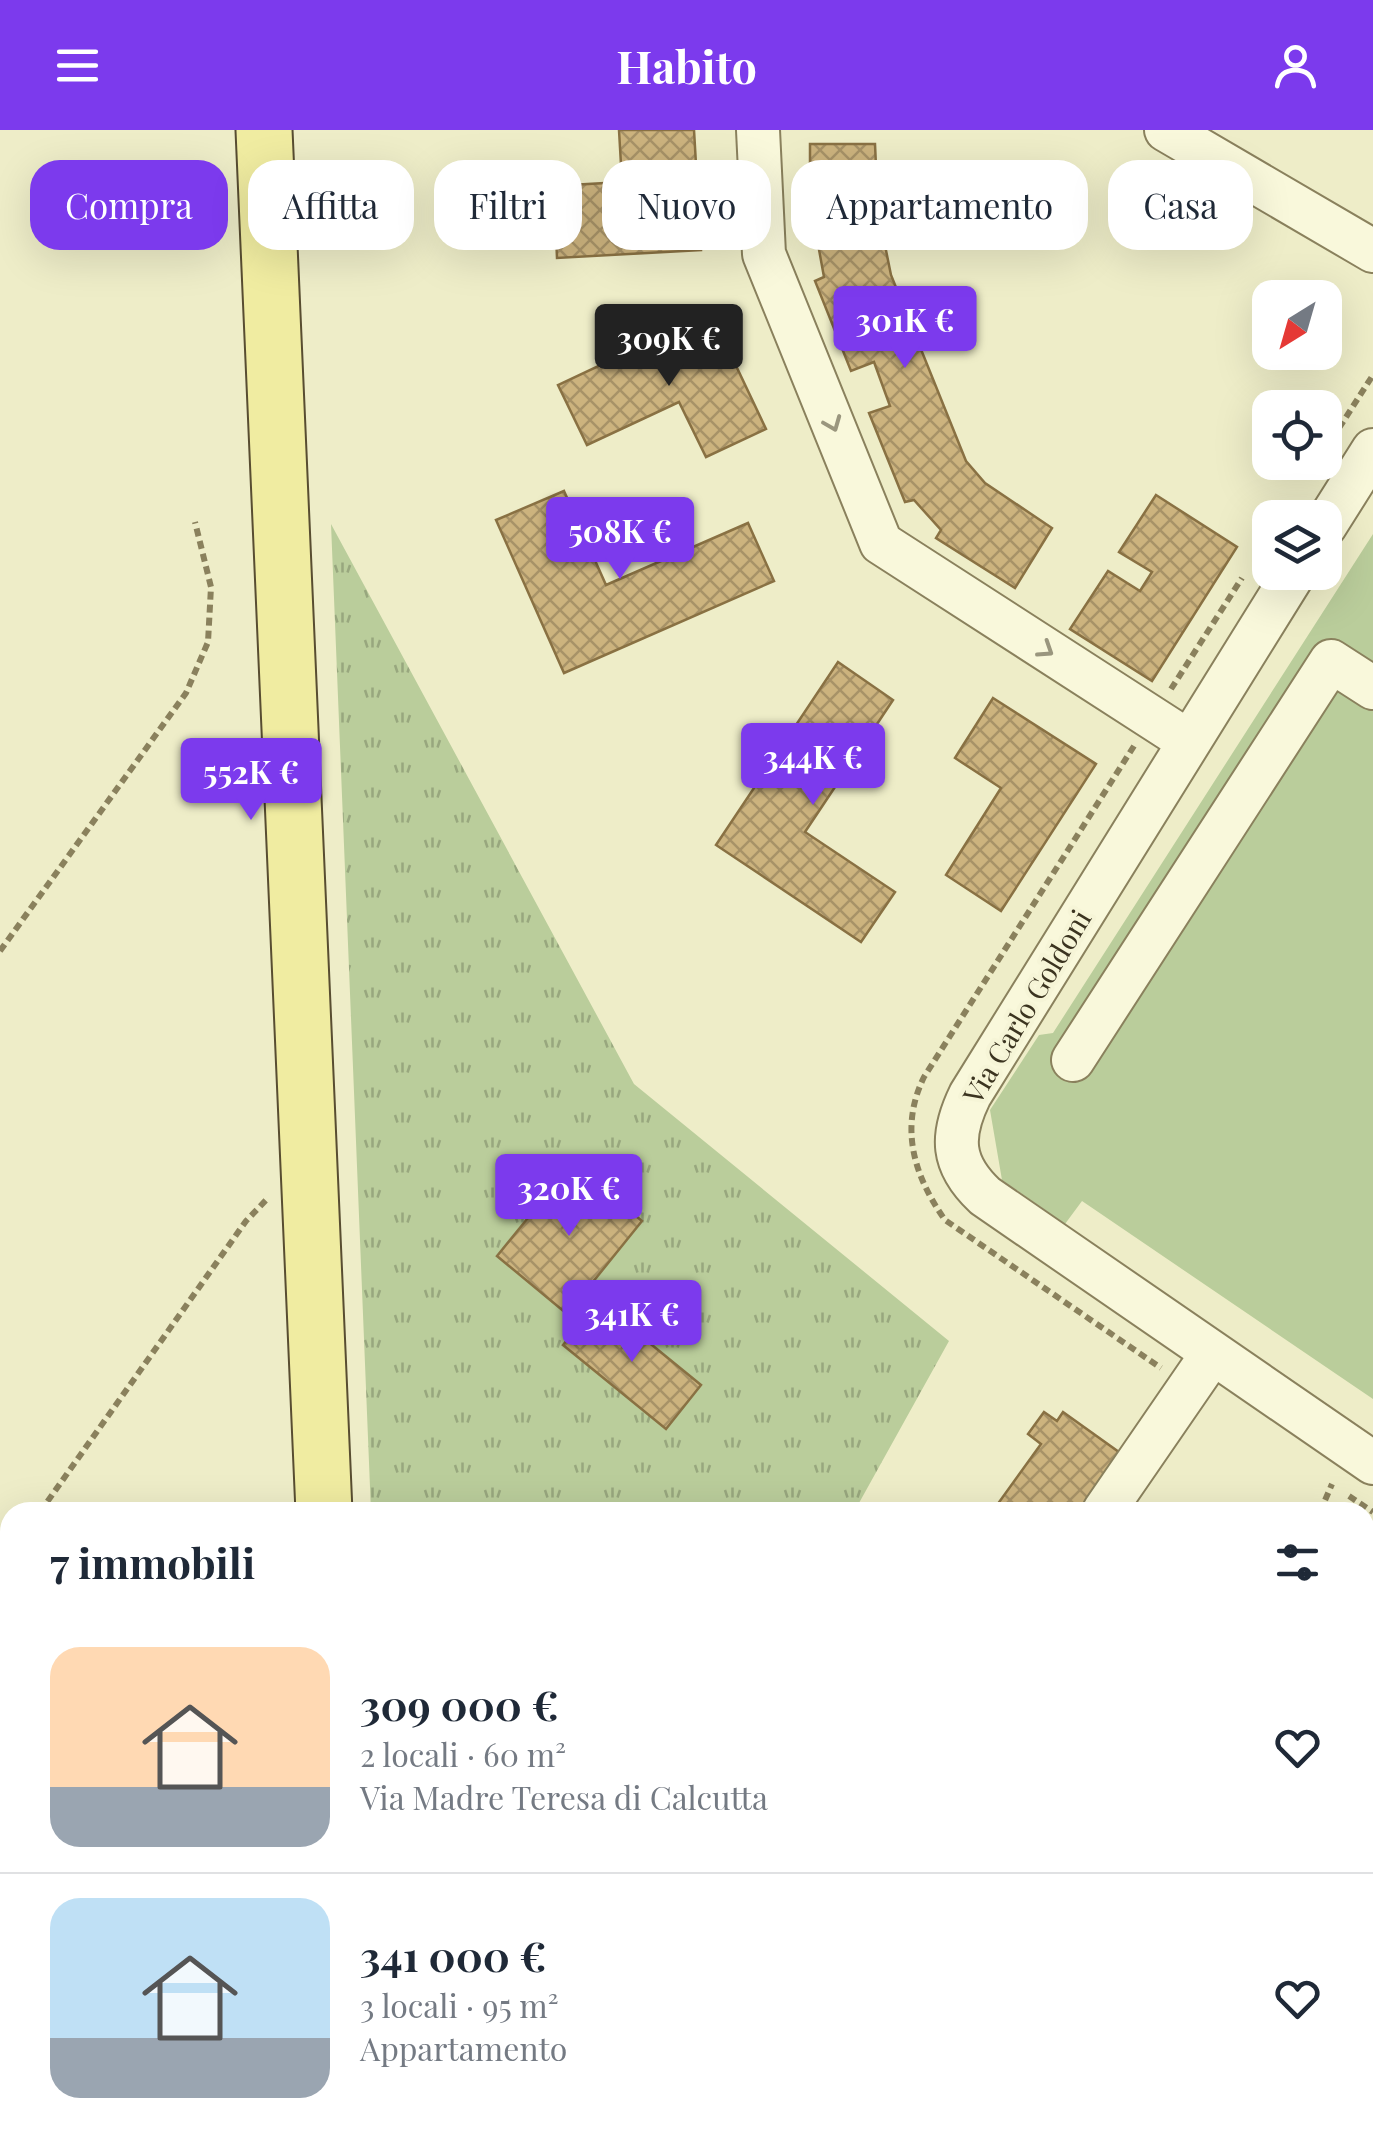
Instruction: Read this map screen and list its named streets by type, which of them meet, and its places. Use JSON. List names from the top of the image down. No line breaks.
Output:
{"streets":{"street":["Via Carlo Goldoni"]},"north":"bottom left","page":{"header":"Habito","chip":["Compra","Affitta","Filtri","Nuovo","Appartamento","Casa"],"price":["301K €","309K €","508K €","344K €","552K €","320K €","341K €"],"heading":"7 immobili","list":[{"name":"309 000 €","note":"2 locali · 60 m² · Via Madre Teresa di Calcutta"},{"name":"341 000 €","note":"3 locali · 95 m² · Appartamento"}]}}
